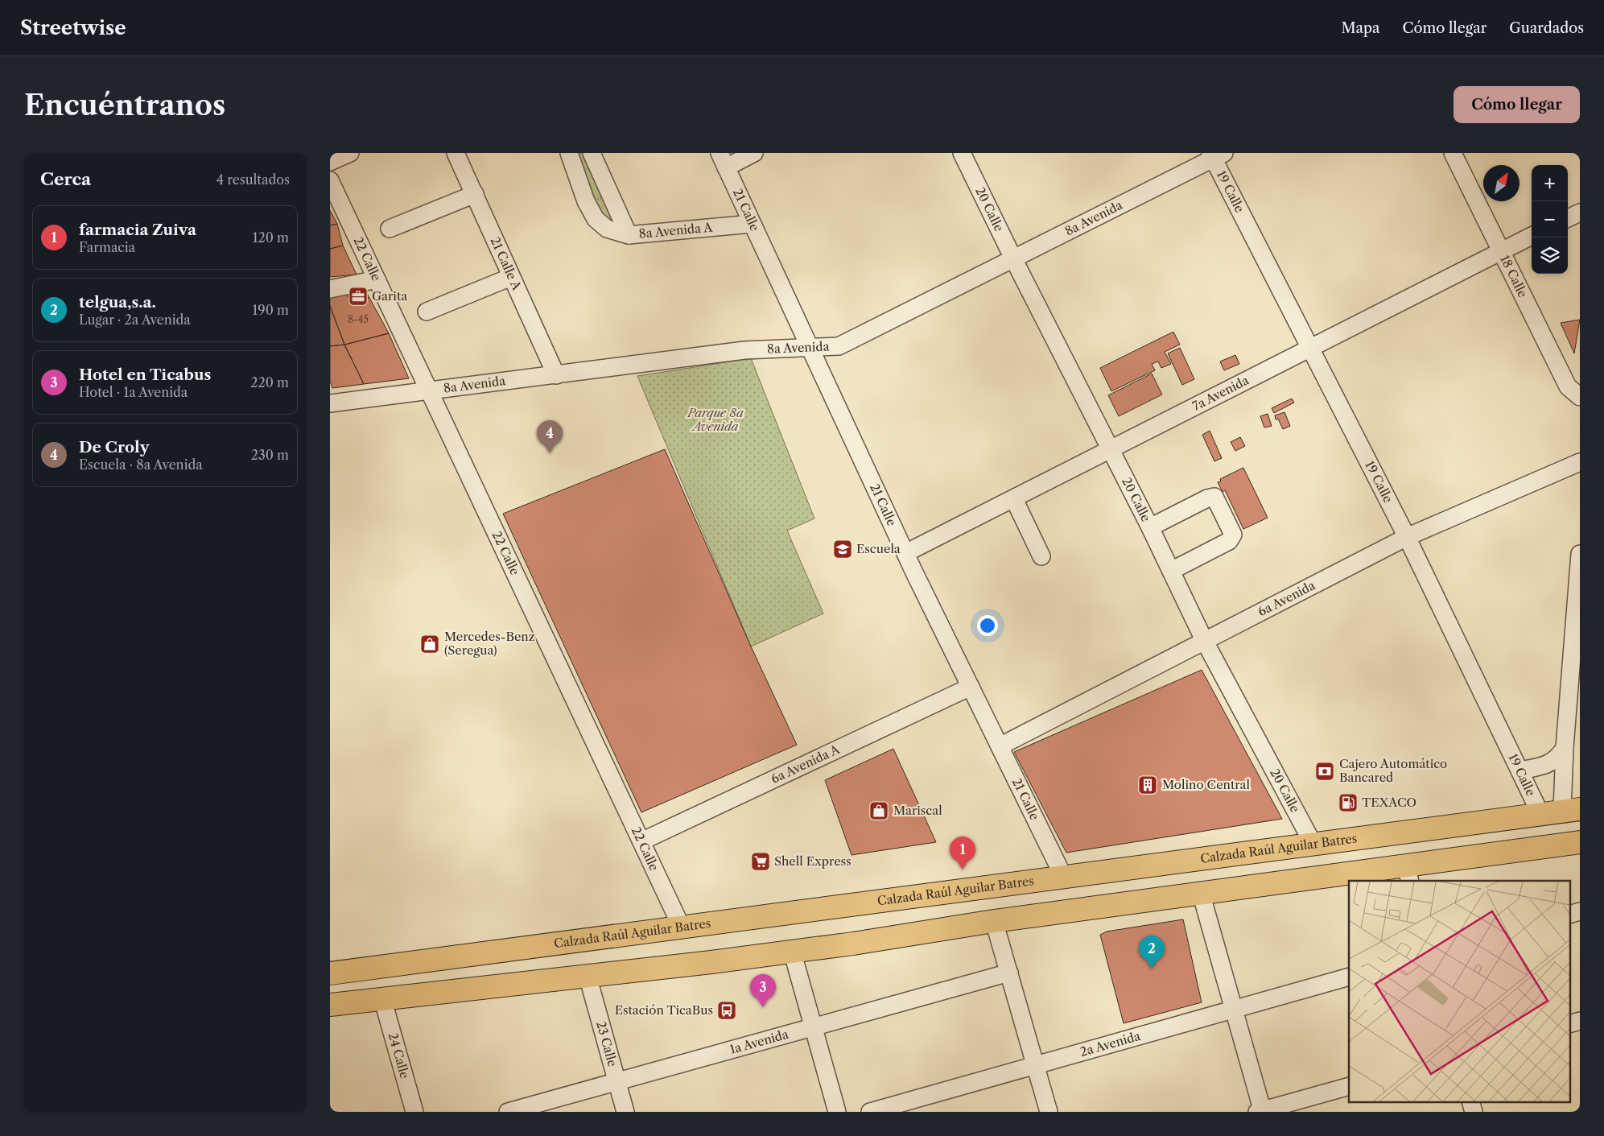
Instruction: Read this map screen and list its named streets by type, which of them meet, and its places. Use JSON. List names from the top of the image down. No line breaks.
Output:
{"streets":{"highway":["Calzada Raúl Aguilar Batres"],"street":["19 Calle","20 Calle","21 Calle","8a Avenida","8a Avenida A","22 Calle","21 Calle A","18 Calle","7a Avenida","6a Avenida","6a Avenida A","1a Avenida","23 Calle","2a Avenida","24 Calle"]},"crossings":[["19 Calle","8a Avenida"],["19 Calle","7a Avenida"],["19 Calle","6a Avenida"],["19 Calle","Calzada Raúl Aguilar Batres"],["20 Calle","8a Avenida"],["20 Calle","7a Avenida"],["20 Calle","6a Avenida"],["20 Calle","Calzada Raúl Aguilar Batres"],["21 Calle","8a Avenida"],["21 Calle","8a Avenida A"],["21 Calle","7a Avenida"],["21 Calle","6a Avenida"],["21 Calle","6a Avenida A"],["21 Calle","Calzada Raúl Aguilar Batres"],["8a Avenida","22 Calle"],["8a Avenida","21 Calle A"],["22 Calle","6a Avenida A"],["22 Calle","Calzada Raúl Aguilar Batres"],["18 Calle","7a Avenida"],["1a Avenida","23 Calle"]],"parks":["Parque 8a Avenida"],"places":{"office":["Garita"],"school or university":["Escuela"],"shop":["Mercedes-Benz (Seregua)","Mariscal"],"bank":["Cajero Automático Bancared"],"building":["Molino Central"],"fuel station":["TEXACO"],"supermarket":["Shell Express"],"bus stop":["Estación TicaBus"]},"house_numbers":["8-45"],"north":"top right","page":{"header":"Streetwise","nav":["Mapa","Cómo llegar","Guardados"],"buttons":"Cómo llegar","title":"Encuéntranos","heading":["Cerca","4 resultados"],"map_buttons":["+","−"],"list":[{"mark":"1","name":"farmacia Zuiva","note":"Farmacia","value":"120 m"},{"mark":"2","name":"telgua,s.a.","note":"Lugar · 2a Avenida","value":"190 m"},{"mark":"3","name":"Hotel en Ticabus","note":"Hotel · 1a Avenida","value":"220 m"},{"mark":"4","name":"De Croly","note":"Escuela · 8a Avenida","value":"230 m"}],"pins":["4","1","2","3"]}}
